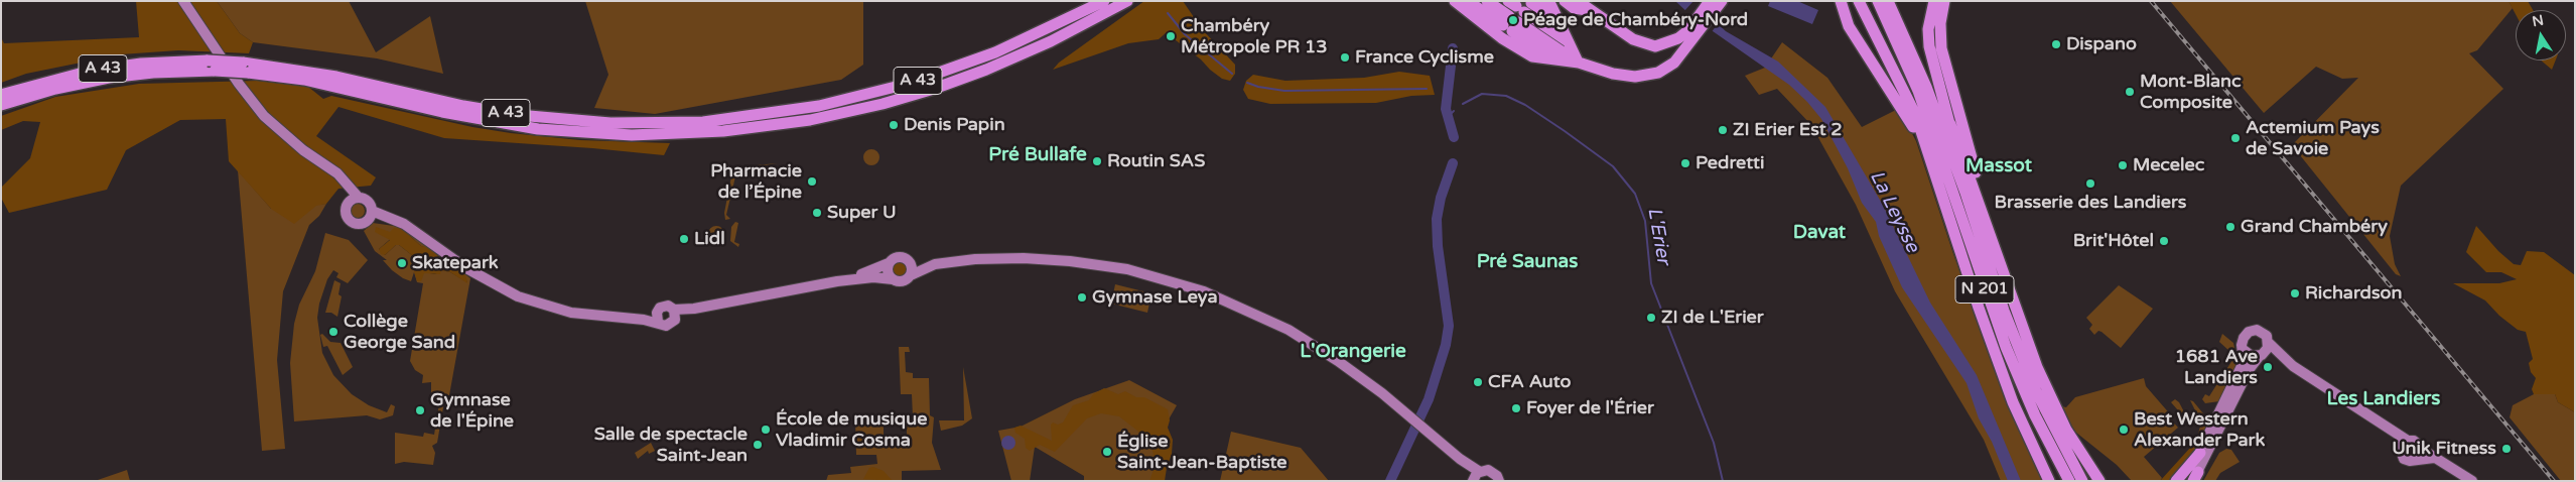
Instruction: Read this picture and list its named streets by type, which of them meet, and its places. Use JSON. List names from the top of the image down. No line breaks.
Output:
{"streets":{"highway":["A 43","N 201"]},"districts":["Pré Bullafe","Massot","Davat","Pré Saunas","L'Orangerie","Les Landiers"],"water":["La Leysse","L'Erier"],"places":["Péage de Chambéry-Nord","Chambéry Métropole PR 13","Dispano","France Cyclisme","Mont-Blanc Composite","Denis Papin","ZI Erier Est 2","Actemium Pays de Savoie","Routin SAS","Pedretti","Mecelec","Pharmacie de l’Épine","Brasserie des Landiers","Super U","Grand Chambéry","Lidl","Brit'Hôtel","Skatepark","Richardson","Gymnase Leya","ZI de L'Erier","Collège George Sand","1681 Ave Landiers","CFA Auto","Foyer de l'Érier","Gymnase de l'Épine","École de musique Vladimir Cosma","Best Western Alexander Park","Salle de spectacle Saint-Jean","Unik Fitness","Église Saint-Jean-Baptiste"],"north":"top"}
